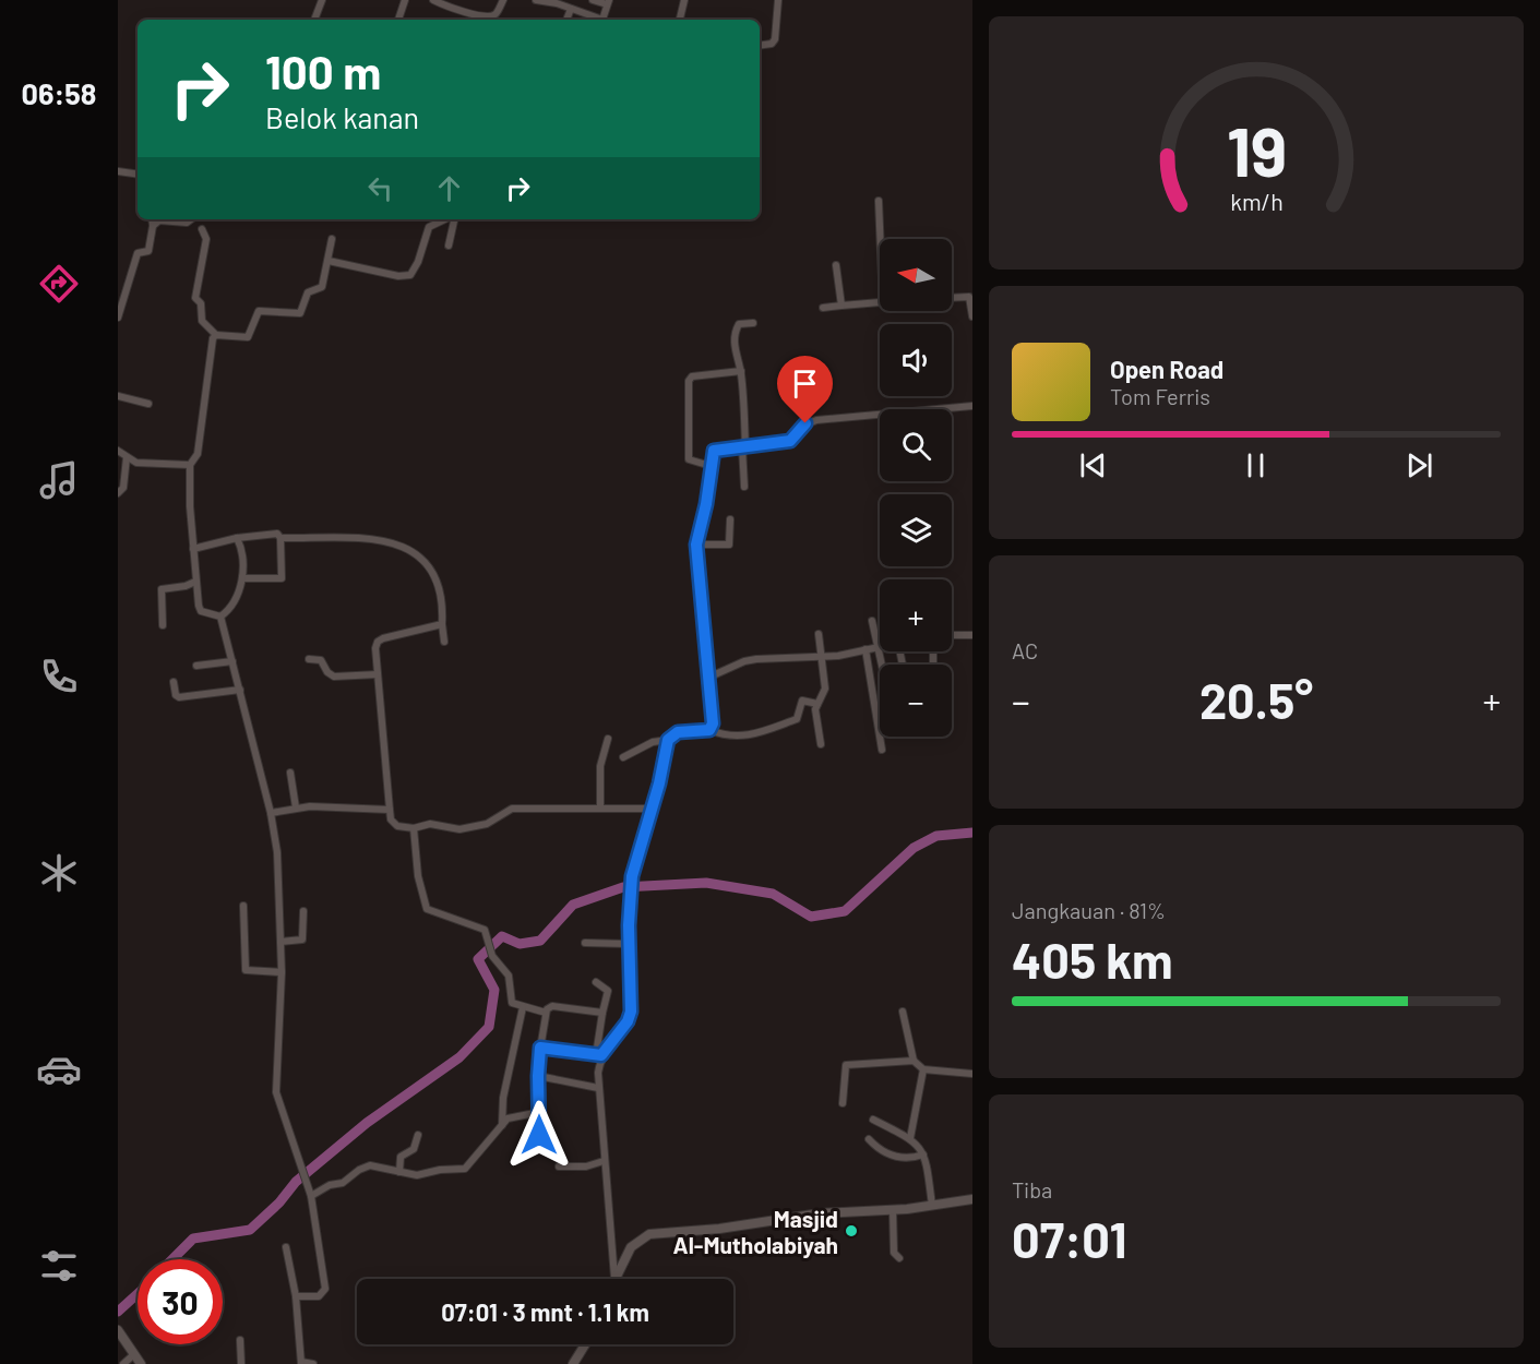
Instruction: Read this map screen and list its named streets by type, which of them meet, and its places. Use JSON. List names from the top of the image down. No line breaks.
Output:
{"places":["Masjid Al-Mutholabiyah"],"north":"left","page":{"tabs":"06:58","turn":["100 m","Belok kanan"],"map_buttons":["+","−"],"song":["Open Road","Tom Ferris"],"tile":["AC",["Jangkauan · 81%","405 km"],["Tiba","07:01"]],"heat":["−","20.5°","+"],"limit":"30","trip":"07:01 · 3 mnt · 1.1 km","gauge":["19","km/h"]}}
